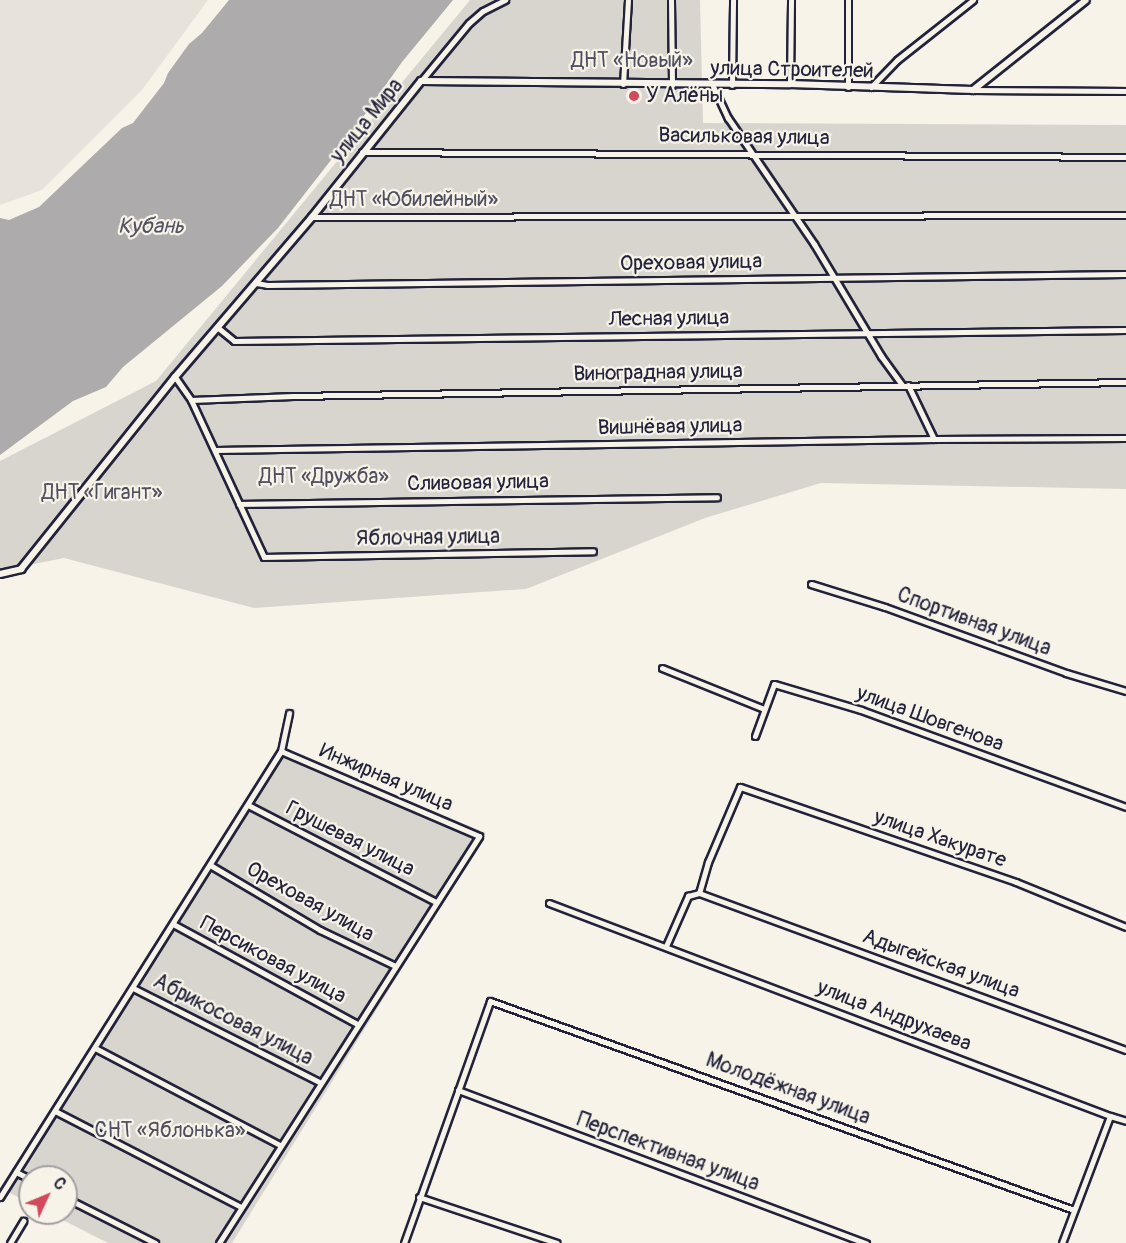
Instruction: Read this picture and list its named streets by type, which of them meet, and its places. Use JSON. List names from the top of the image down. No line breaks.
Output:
{"streets":{"street":["улица Строителей","улица Мира","Васильковая улица","Ореховая улица","Лесная улица","Виноградная улица","Вишнёвая улица","Сливовая улица","Яблочная улица","Спортивная улица","улица Шовгенова","Инжирная улица","Грушевая улица","улица Хакурате","Персиковая улица","Адыгейская улица","улица Андрухаева","Абрикосовая улица","Молодёжная улица","Перспективная улица"]},"crossings":[["улица Строителей","улица Мира"],["улица Мира","Васильковая улица"],["улица Мира","Ореховая улица"],["улица Мира","Лесная улица"],["Сливовая улица","Яблочная улица"],["Инжирная улица","Грушевая улица"],["улица Хакурате","Адыгейская улица"],["Молодёжная улица","Перспективная улица"]],"water":["Кубань"],"parks":["ДНТ «Новый»","ДНТ «Юбилейный»","ДНТ «Дружба»","ДНТ «Гигант»","СНТ «Яблонька»"],"places":["У Алёны"],"north":"top right"}
